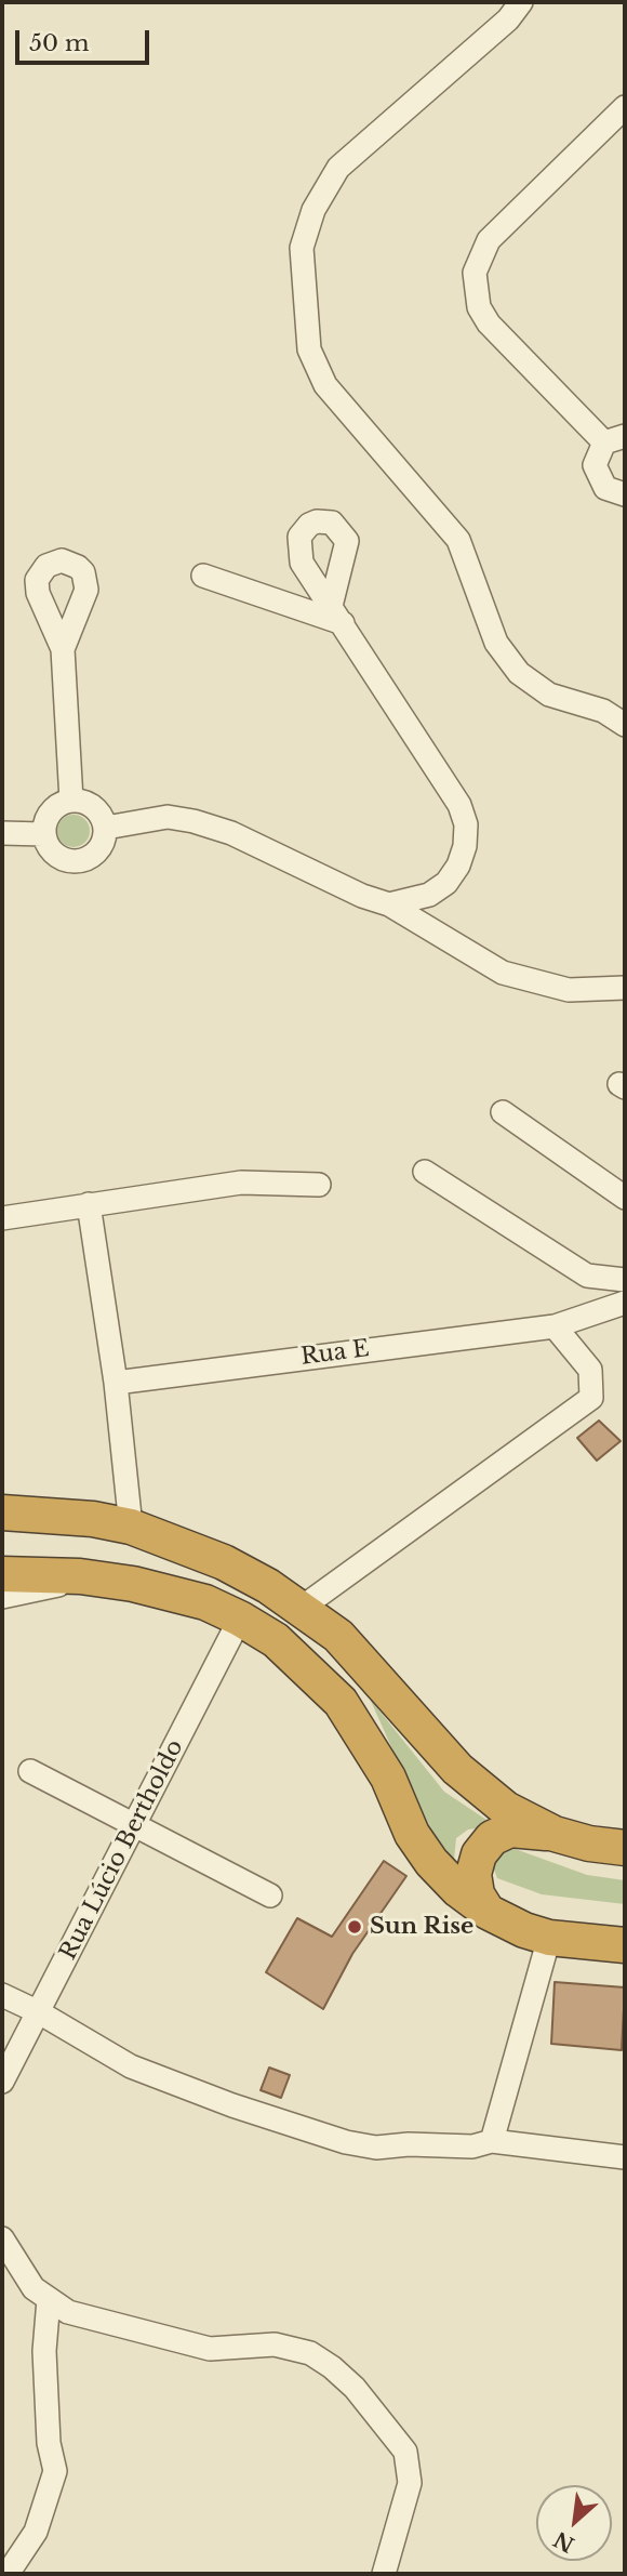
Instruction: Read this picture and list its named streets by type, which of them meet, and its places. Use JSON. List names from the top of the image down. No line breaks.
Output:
{"streets":{"street":["Rua E","Rua Lúcio Bertholdo"]},"places":["Sun Rise"],"scale_bar":"50 m","north":"bottom left"}
